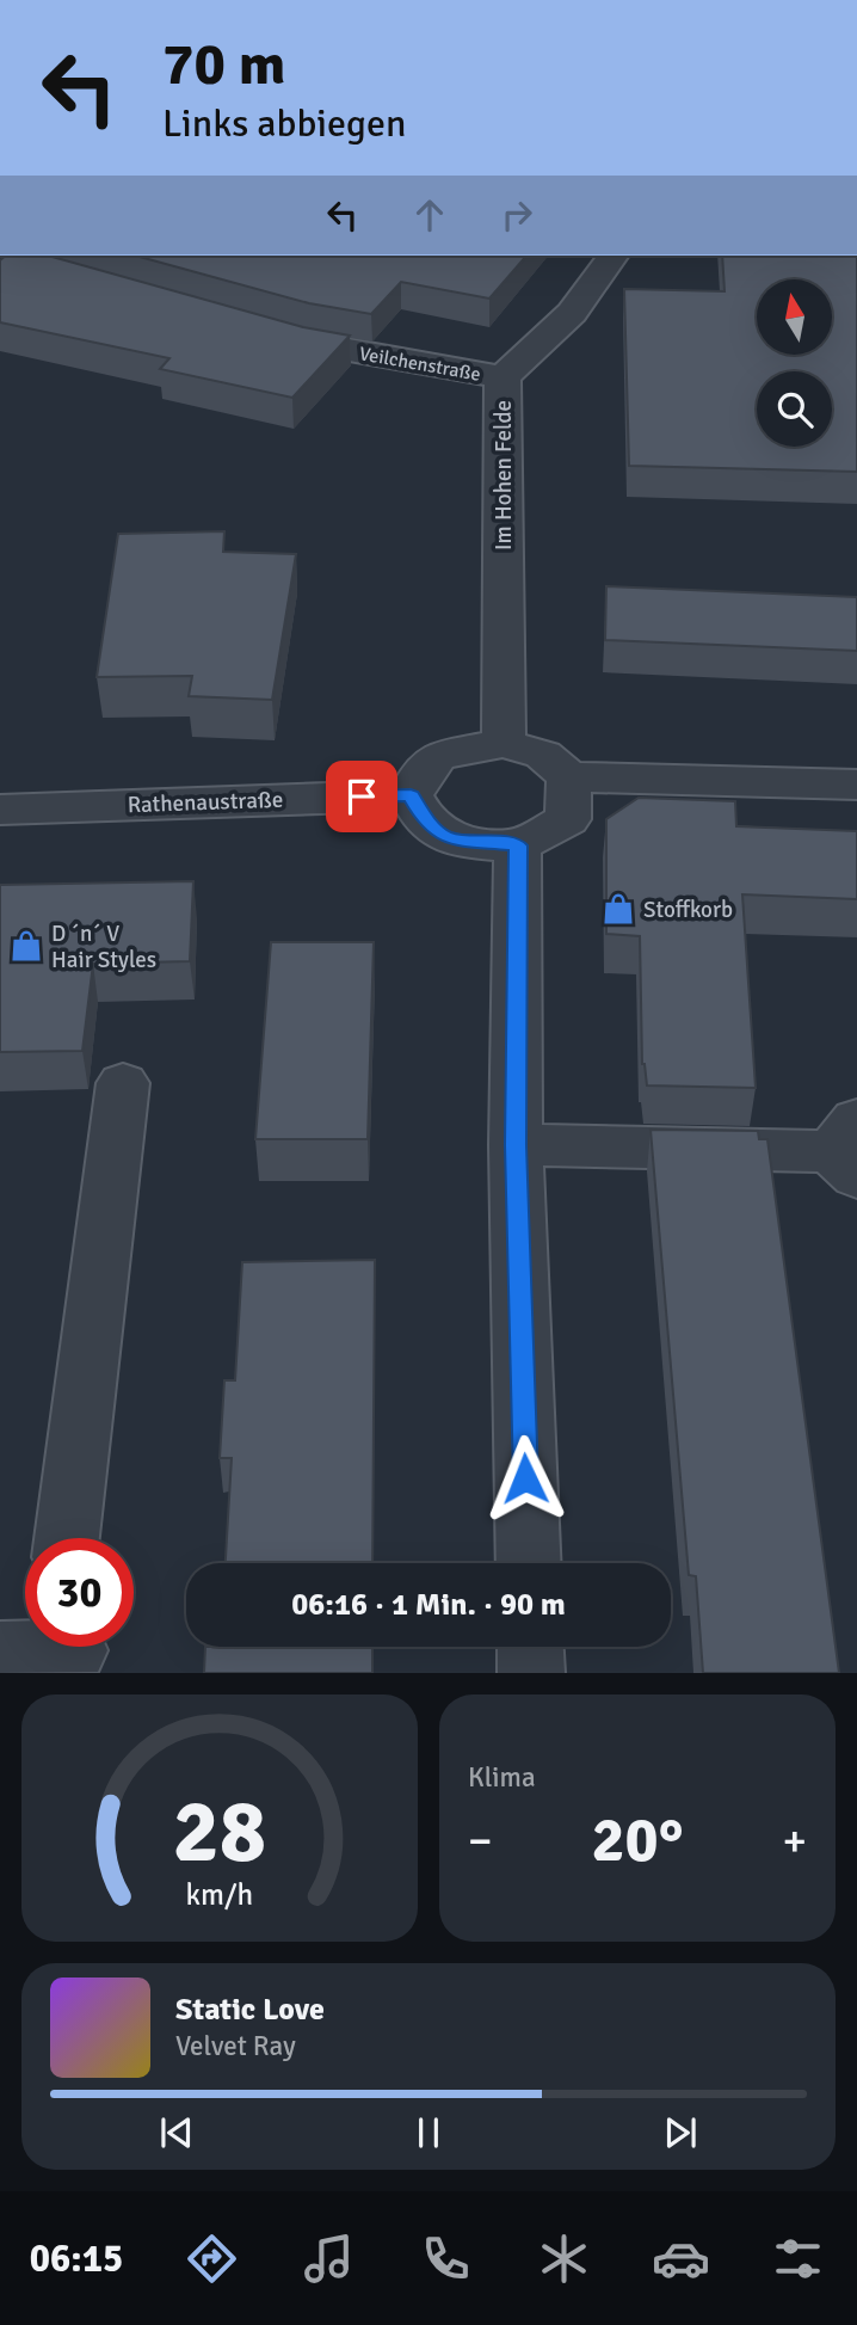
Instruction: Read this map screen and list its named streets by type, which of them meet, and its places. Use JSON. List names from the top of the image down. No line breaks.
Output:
{"streets":{"street":["Veilchenstraße","Im Hohen Felde","Rathenaustraße"]},"crossings":[["Veilchenstraße","Im Hohen Felde"],["Im Hohen Felde","Rathenaustraße"]],"places":{"shop":["Stoffkorb","D ´n´ V Hair Styles"]},"north":"top","page":{"turn":["70 m","Links abbiegen"],"limit":"30","trip":"06:16 · 1 Min. · 90 m","tile":"Klima","heat":["−","20°","+"],"song":["Static Love","Velvet Ray"],"tabs":"06:15","gauge":["28","km/h"]}}
